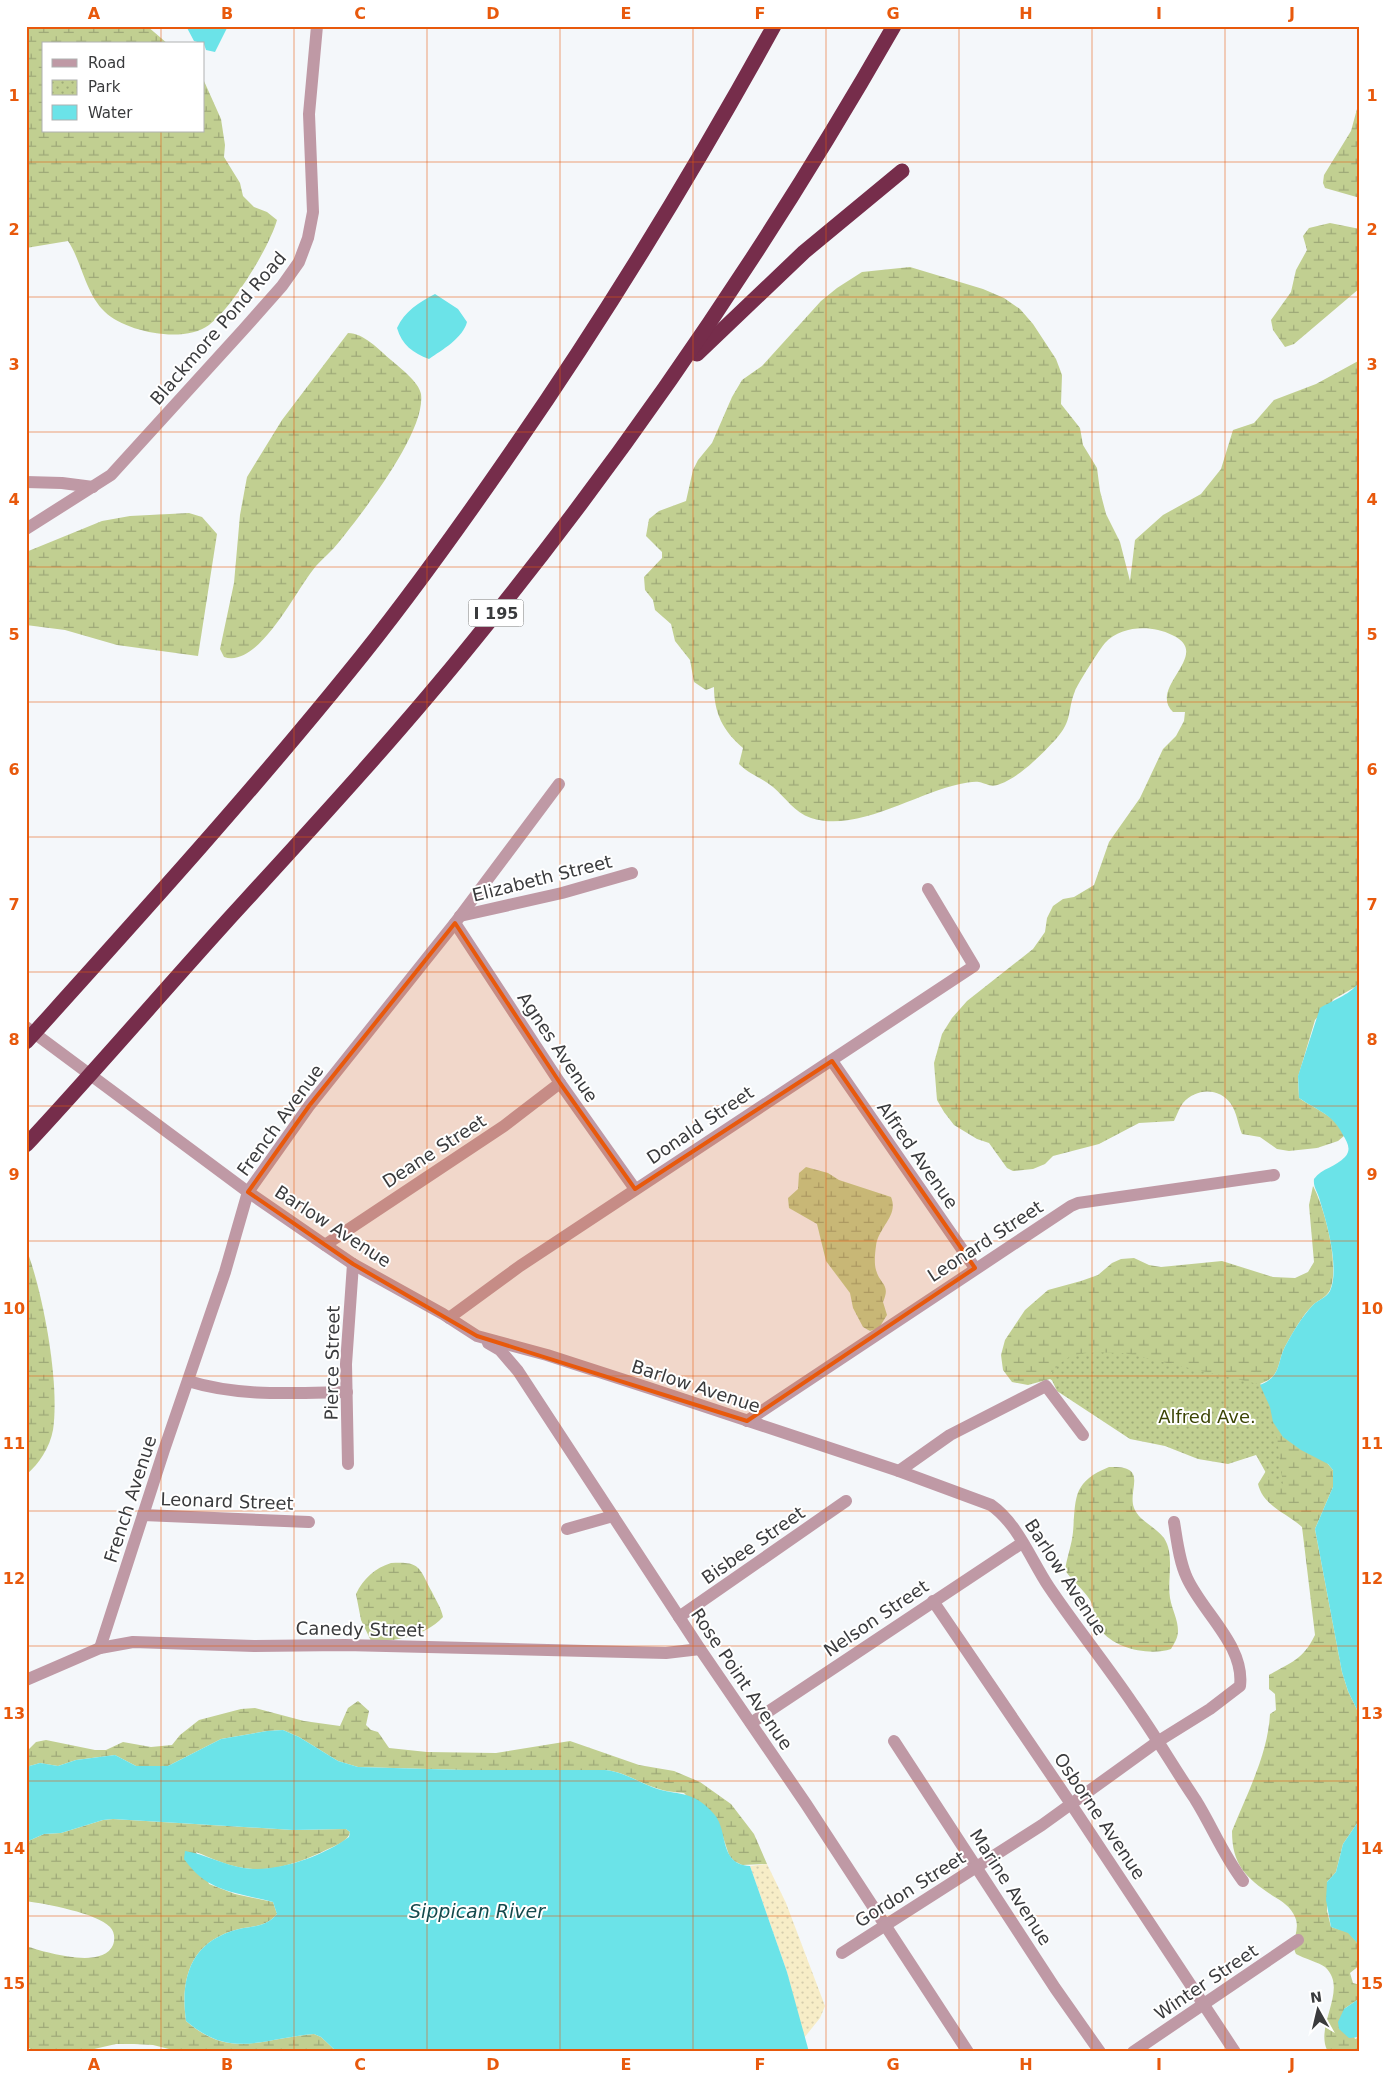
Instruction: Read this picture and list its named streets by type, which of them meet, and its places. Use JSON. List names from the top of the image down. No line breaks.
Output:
{"streets":{"highway":["I 195"],"street":["Blackmore Pond Road","Elizabeth Street","Agnes Avenue","French Avenue","Donald Street","Deane Street","Alfred Avenue","Barlow Avenue","Leonard Street","Pierce Street","Bisbee Street","Nelson Street","Canedy Street","Rose Point Avenue","Osborne Avenue","Marine Avenue","Gordon Street","Winter Street"]},"crossings":[["Elizabeth Street","Agnes Avenue"],["Elizabeth Street","French Avenue"],["Agnes Avenue","French Avenue"],["Agnes Avenue","Donald Street"],["Agnes Avenue","Deane Street"],["French Avenue","Barlow Avenue"],["French Avenue","Leonard Street"],["French Avenue","Canedy Street"],["Donald Street","Alfred Avenue"],["Donald Street","Barlow Avenue"],["Deane Street","Barlow Avenue"],["Alfred Avenue","Leonard Street"],["Barlow Avenue","Leonard Street"],["Barlow Avenue","Pierce Street"],["Barlow Avenue","Nelson Street"],["Barlow Avenue","Rose Point Avenue"],["Barlow Avenue","Gordon Street"],["Bisbee Street","Rose Point Avenue"],["Nelson Street","Rose Point Avenue"],["Nelson Street","Osborne Avenue"],["Canedy Street","Rose Point Avenue"],["Rose Point Avenue","Gordon Street"],["Osborne Avenue","Gordon Street"],["Osborne Avenue","Winter Street"],["Marine Avenue","Gordon Street"]],"water":["Sippican River"],"parks":["Alfred Ave."],"legend":["Road","Park","Water"],"north":"top","grid":{"columns":["A","B","C","D","E","F","G","H","I","J"],"rows":["1","2","3","4","5","6","7","8","9","10","11","12","13","14","15"]}}
